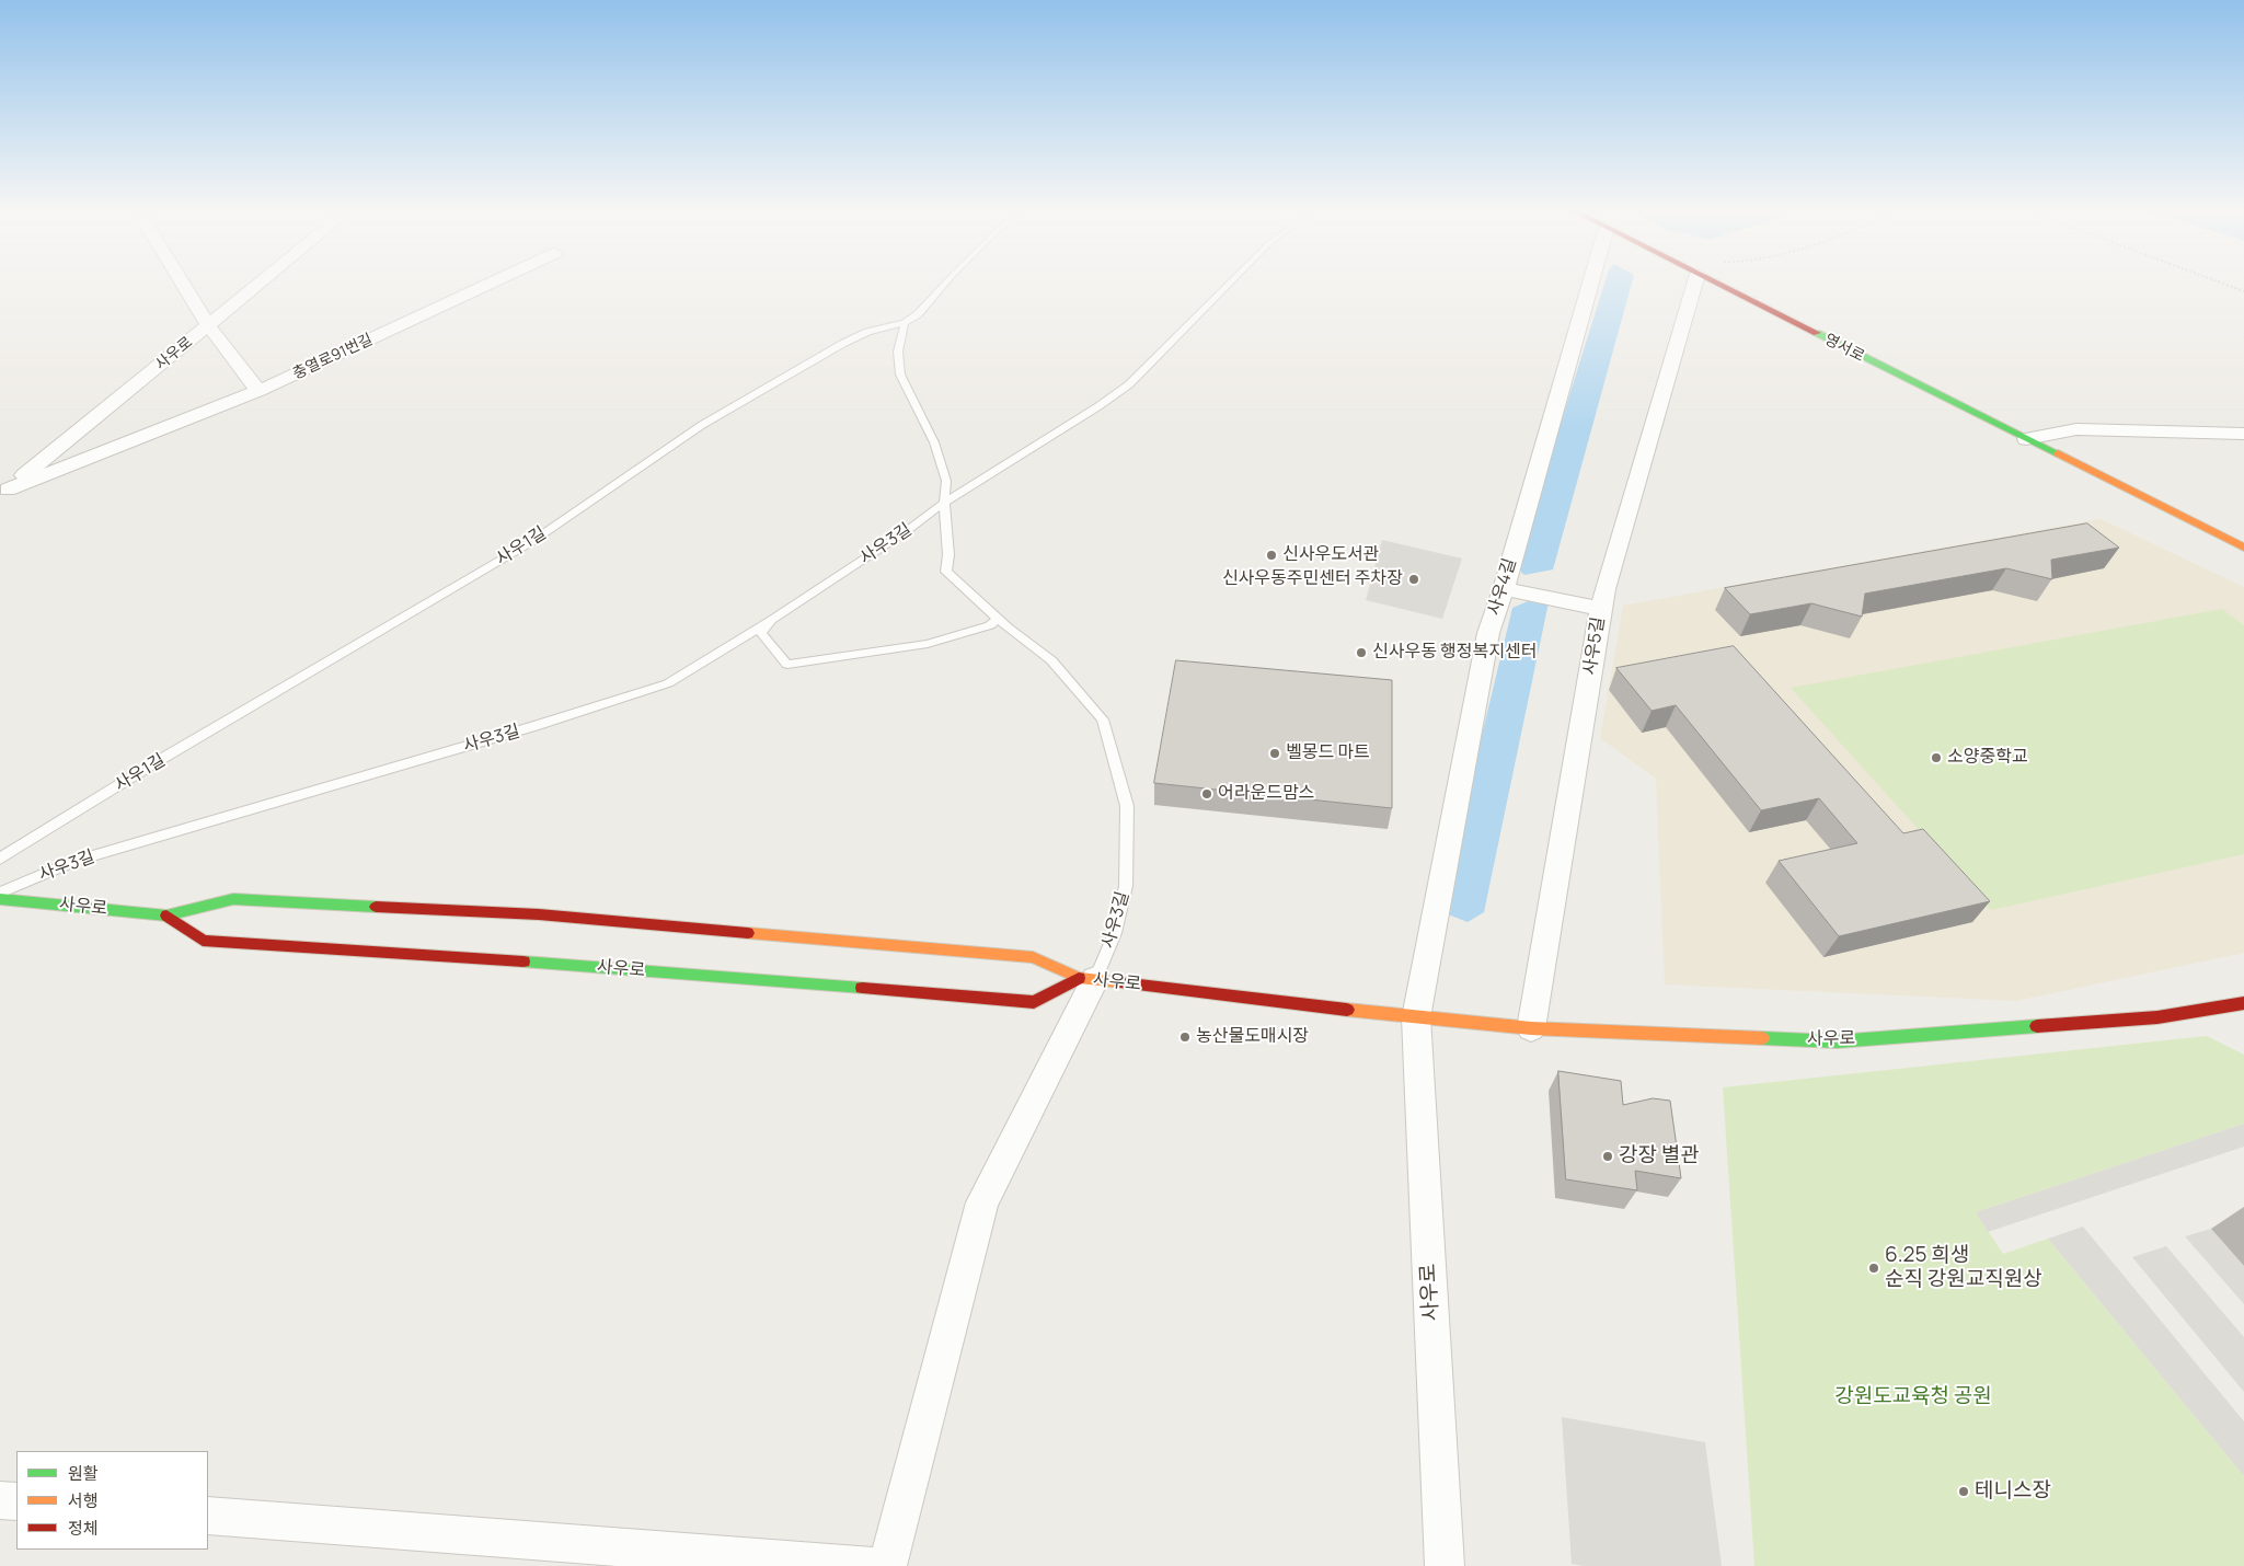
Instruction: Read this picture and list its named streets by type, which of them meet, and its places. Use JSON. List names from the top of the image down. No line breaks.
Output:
{"streets":{"street":["영서로","사우로","충열로91번길","사우4길","사우5길"],"lane":["사우3길","사우1길"]},"crossings":[["사우로","충열로91번길"],["사우로","사우3길"],["사우로","사우4길"],["사우로","사우5길"]],"parks":["강원도교육청 공원"],"places":["신사우도서관","신사우동주민센터 주차장","신사우동 행정복지센터","벨몽드 마트","소양중학교","어라운드맘스","농산물도매시장","강장 별관","6.25 희생 순직 강원교직원상","테니스장"],"legend":["원활","서행","정체"]}
